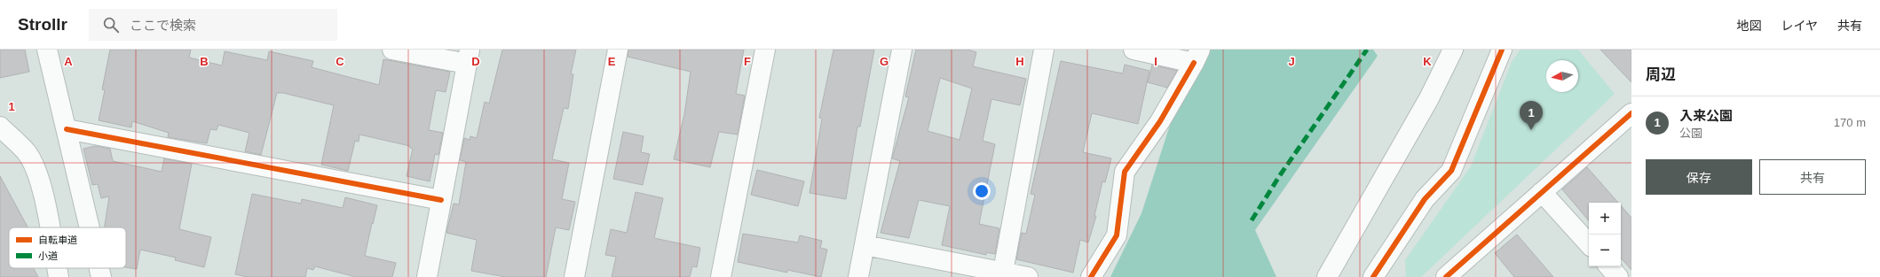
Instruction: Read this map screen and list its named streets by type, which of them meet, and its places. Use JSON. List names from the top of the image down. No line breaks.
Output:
{"legend":["自転車道","小道"],"north":"left","page":{"header":"Strollr","search":"ここで検索","nav":["地図","レイヤ","共有"],"heading":"周辺","list":[{"mark":"1","name":"入来公園","note":"公園","value":"170 m"}],"pins":"1","buttons":["保存","共有"],"map_buttons":["+","−"]},"grid":{"columns":["A","B","C","D","E","F","G","H","I","J","K"],"rows":["1"]}}
